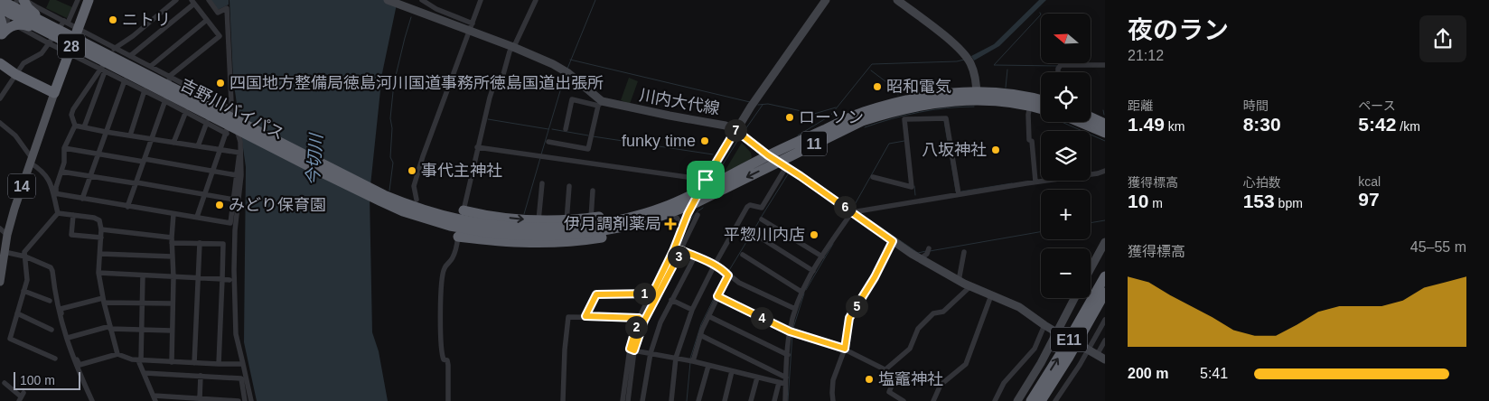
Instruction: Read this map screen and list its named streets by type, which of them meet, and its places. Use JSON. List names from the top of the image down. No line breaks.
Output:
{"streets":{"highway":["28","吉野川バイパス","11","E11"],"main road":["川内大代線","14"]},"crossings":[["28","14"],["川内大代線","吉野川バイパス"],["吉野川バイパス","11"]],"water":["今切川"],"places":{"other":["ニトリ","四国地方整備局徳島河川国道事務所徳島国道出張所","昭和電気","ローソン","funky time","八坂神社","事代主神社","みどり保育園","平惣川内店","塩竈神社"],"health":["伊月調剤薬局"]},"scale_bar":"100 m","north":"left","page":{"heading":["夜のラン","21:12"],"map_buttons":["+","−"],"stats":[["距離","1.49 km"],["時間","8:30"],["ペース","5:42 /km"],["獲得標高","10 m"],["心拍数","153 bpm"],["kcal","97"]],"pins":["7","6","3","1","5","4","2"],"chart":["獲得標高","45–55 m"],"list":[{"name":"200 m","note":"5:41"}],"scale":"100 m"}}
